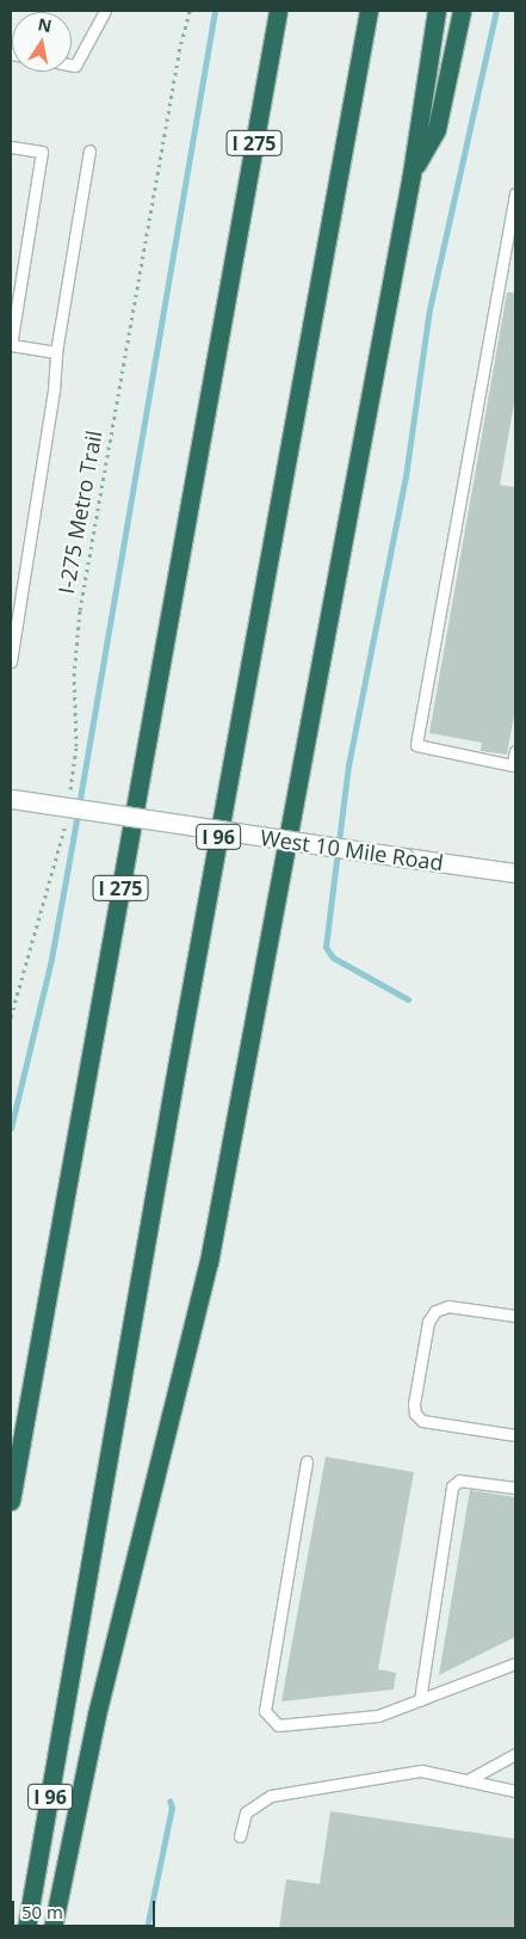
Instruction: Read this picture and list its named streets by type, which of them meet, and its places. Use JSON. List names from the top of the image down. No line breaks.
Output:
{"streets":{"highway":["I 275","I 96"],"main road":["West 10 Mile Road"],"path":["I-275 Metro Trail"]},"scale_bar":"50 m","north":"top"}
